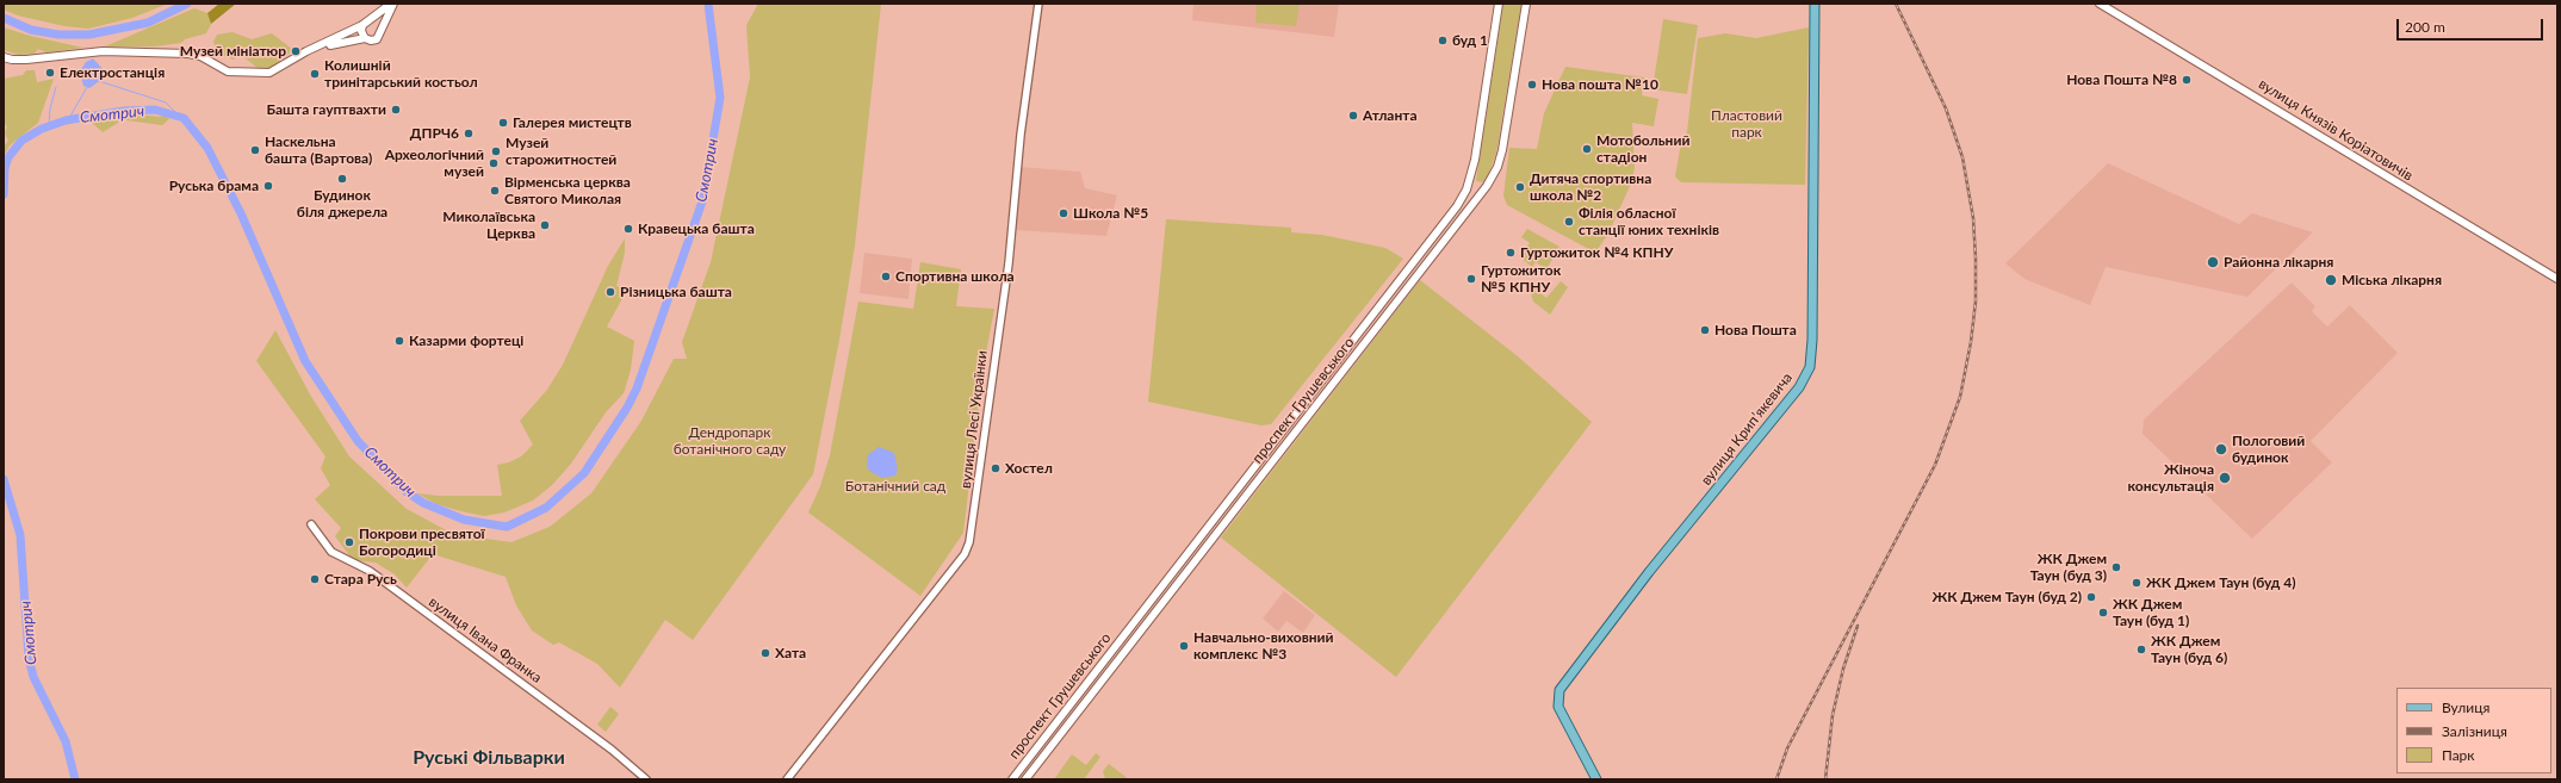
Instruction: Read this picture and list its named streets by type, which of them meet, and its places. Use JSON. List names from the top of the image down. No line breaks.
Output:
{"streets":{"main road":["вулиця Князів Коріатовичів","проспект Грушевського","вулиця Крипʼякевича"],"street":["вулиця Лесі Українки","вулиця Івана Франка"]},"districts":["Руські Фільварки"],"water":["Смотрич"],"parks":["Пластовий парк","Дендропарк ботанічного саду","Ботанічний сад"],"places":["буд 1","Музей мініатюр","Електростанція","Колишній тринітарський костьол","Нова Пошта №8","Нова пошта №10","Башта гауптвахти","Атланта","Галерея мистецтв","ДПРЧ6","Мотобольний стадіон","Наскельна башта (Вартова)","Музей старожитностей","Археологічний музей","Будинок біля джерела","Руська брама","Дитяча спортивна школа №2","Вірменська церква Святого Миколая","Школа №5","Філія обласної станції юних техніків","Миколаївська Церква","Кравецька башта","Гуртожиток №4 КПНУ","Районна лікарня","Спортивна школа","Гуртожиток №5 КПНУ","Міська лікарня","Різницька башта","Нова Пошта","Казарми фортеці","Пологовий будинок","Хостел","Жіноча консультація","Покрови пресвятої Богородиці","ЖК Джем Таун (буд 3)","Стара Русь","ЖК Джем Таун (буд 4)","ЖК Джем Таун (буд 2)","ЖК Джем Таун (буд 1)","Навчально-виховний комплекс №3","ЖК Джем Таун (буд 6)","Хата"],"legend":["Вулиця","Залізниця","Парк"],"scale_bar":"200 m"}
